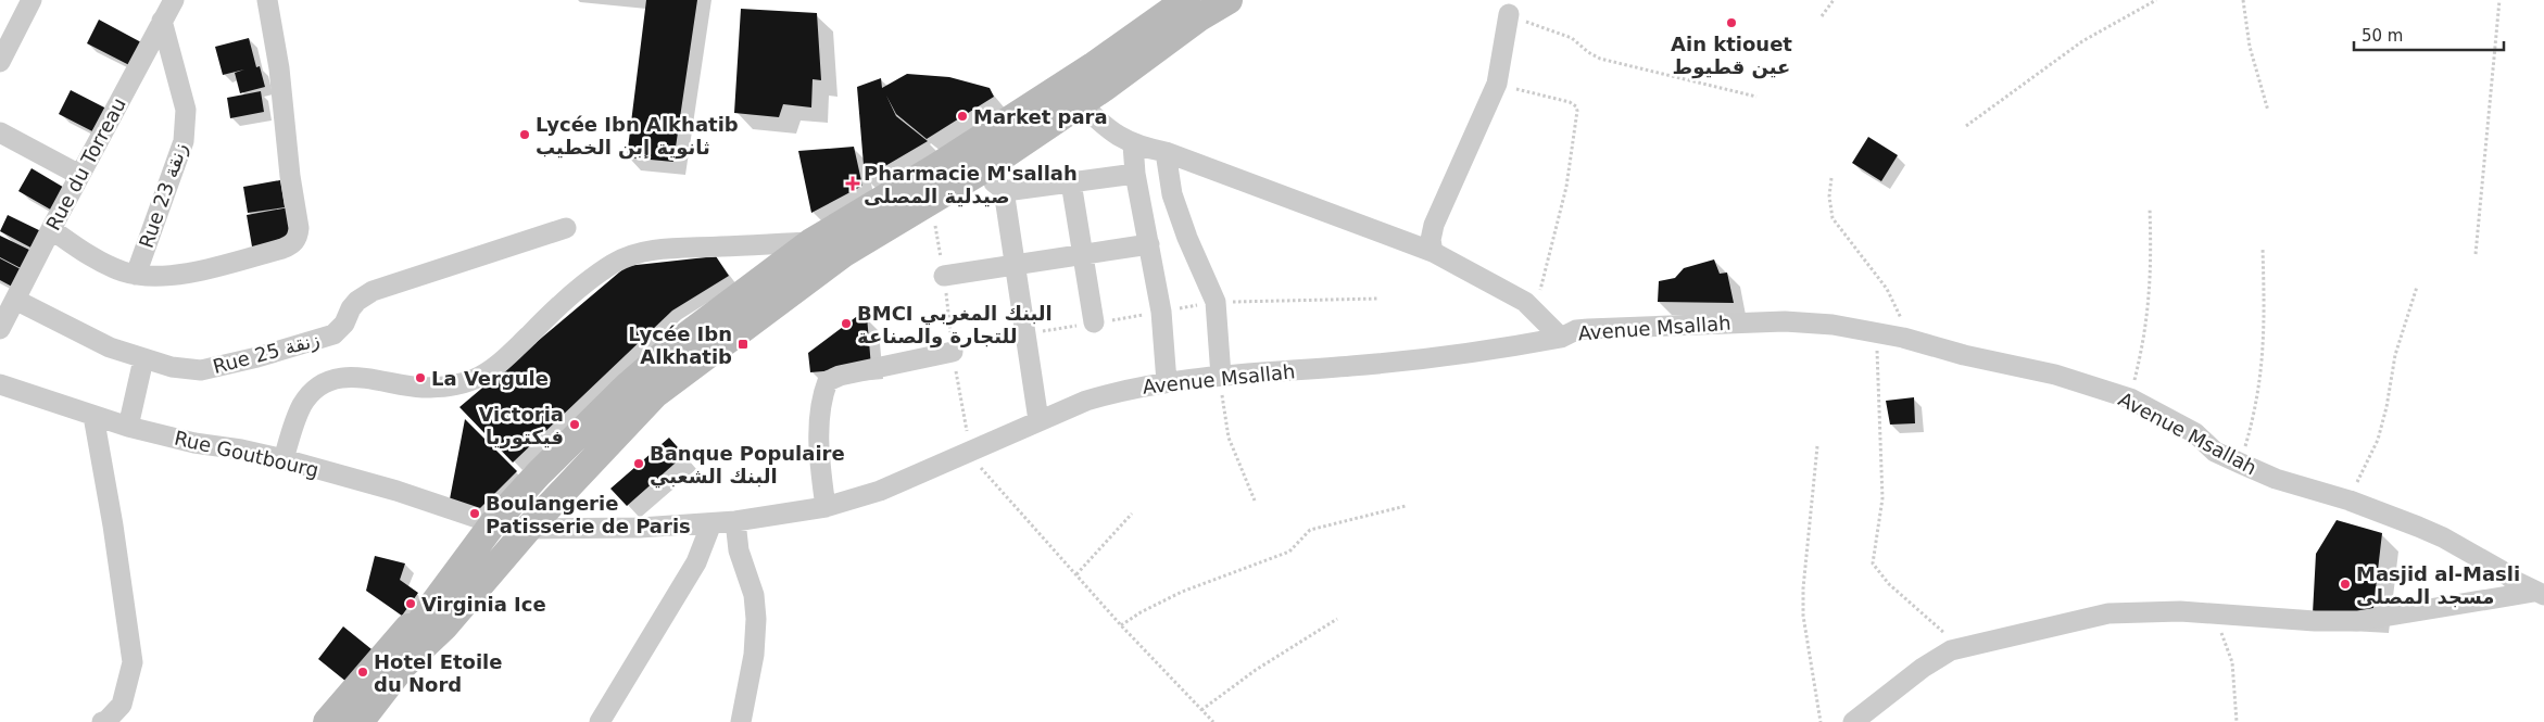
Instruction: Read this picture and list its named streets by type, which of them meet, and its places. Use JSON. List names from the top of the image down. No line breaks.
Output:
{"streets":{"street":["Rue du Torreau","Rue 23 زنقة","Avenue Msallah","Rue 25 زنقة","Rue Goutbourg"]},"crossings":[["Rue du Torreau","Rue 23 زنقة"],["Rue du Torreau","Rue 25 زنقة"]],"places":{"other":["Ain ktiouet عين قطيوط","Market para","Lycée Ibn Alkhatib ثانوية إبن الخطيب","BMCI البنك المغربي للتجارة والصناعة","La Vergule","Victoria فيكتوريا","Banque Populaire البنك الشعبي","Boulangerie Patisserie de Paris","Masjid al-Masli مسجد المصلى","Virginia Ice","Hotel Etoile du Nord"],"health":["Pharmacie M'sallah صيدلية المصلى"],"transit":["Lycée Ibn Alkhatib"]},"scale_bar":"50 m"}
